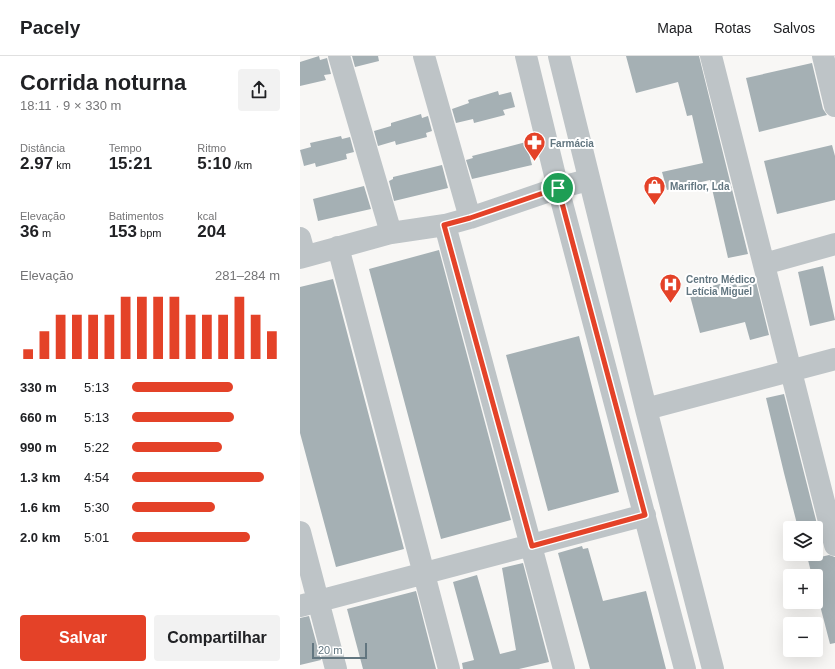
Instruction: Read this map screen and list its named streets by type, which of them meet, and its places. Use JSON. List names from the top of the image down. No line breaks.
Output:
{"places":{"pharmacy":["Farmácia"],"shop":["Mariflor, Lda"],"hospital":["Centro Médico Letícia Miguel"]},"scale_bar":"20 m","page":{"header":"Pacely","nav":["Mapa","Rotas","Salvos"],"heading":["Corrida noturna","18:11 · 9 × 330 m"],"stats":[["Distância","2.97 km"],["Tempo","15:21"],["Ritmo","5:10 /km"],["Elevação","36 m"],["Batimentos","153 bpm"],["kcal","204"]],"chart":["Elevação","281–284 m"],"list":[{"name":"330 m","note":"5:13"},{"name":"660 m","note":"5:13"},{"name":"990 m","note":"5:22"},{"name":"1.3 km","note":"4:54"},{"name":"1.6 km","note":"5:30"},{"name":"2.0 km","note":"5:01"}],"map_buttons":["+","−"],"buttons":["Salvar","Compartilhar"],"scale":"20 m"}}
